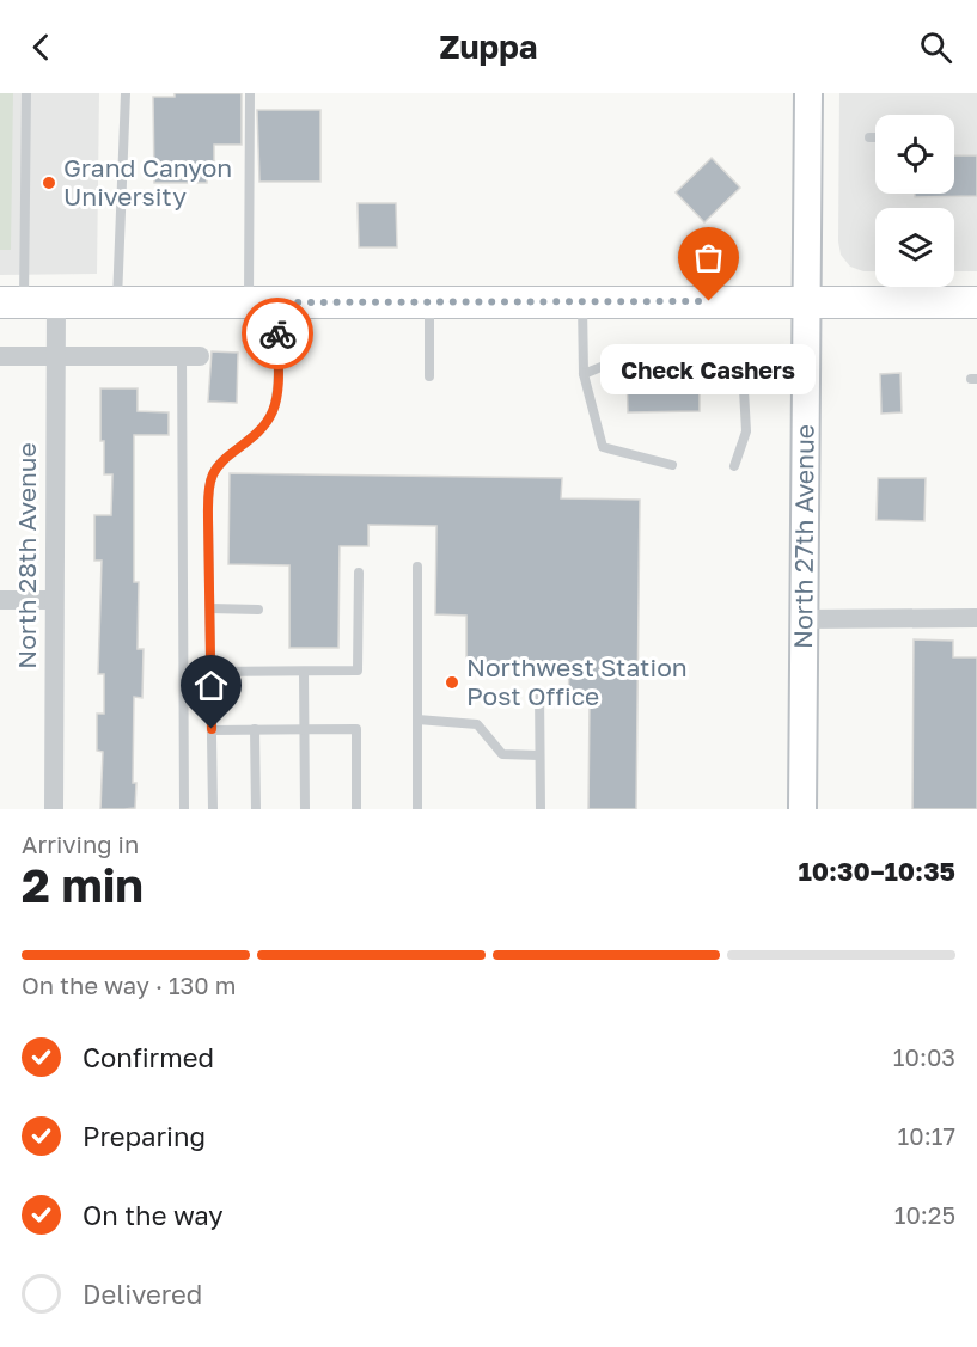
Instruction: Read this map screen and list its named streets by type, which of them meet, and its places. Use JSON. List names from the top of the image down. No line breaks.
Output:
{"streets":{"main road":["North 27th Avenue"],"street":["North 28th Avenue"]},"places":["Grand Canyon University","Check Cashers","Northwest Station Post Office"],"page":{"header":"Zuppa","bubble":"Check Cashers","heading":["2 min","Arriving in","10:30–10:35"],"bar":"On the way · 130 m","list":[["Confirmed","10:03"],["Preparing","10:17"],["On the way","10:25"],"Delivered"]}}
